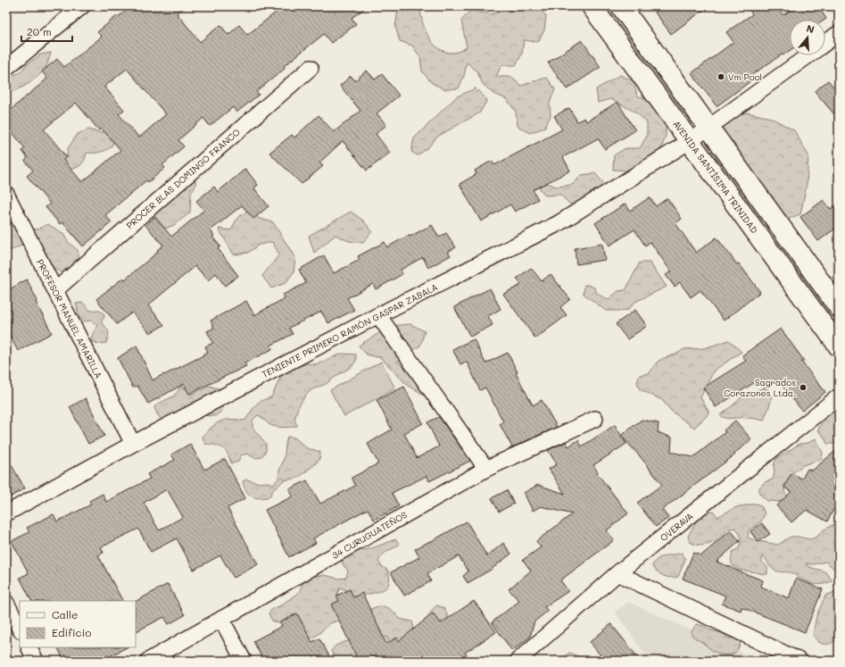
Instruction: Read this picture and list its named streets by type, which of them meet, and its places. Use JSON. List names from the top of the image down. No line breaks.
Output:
{"streets":{"main road":["AVENIDA SANTÍSIMA TRINIDAD"],"street":["PROCER BLAS DOMINGO FRANCO","PROFESOR MANUEL AMARILLA","TENIENTE PRIMERO RAMÓN GASPAR ZABALA","OVERAVA","34 CURUGUATEÑOS"]},"crossings":[["AVENIDA SANTÍSIMA TRINIDAD","TENIENTE PRIMERO RAMÓN GASPAR ZABALA"],["PROCER BLAS DOMINGO FRANCO","PROFESOR MANUEL AMARILLA"],["PROFESOR MANUEL AMARILLA","TENIENTE PRIMERO RAMÓN GASPAR ZABALA"]],"places":["Vm Pool","Sagrados Corazones Ltda."],"legend":["Calle","Edificio"],"scale_bar":"20 m","north":"top"}
